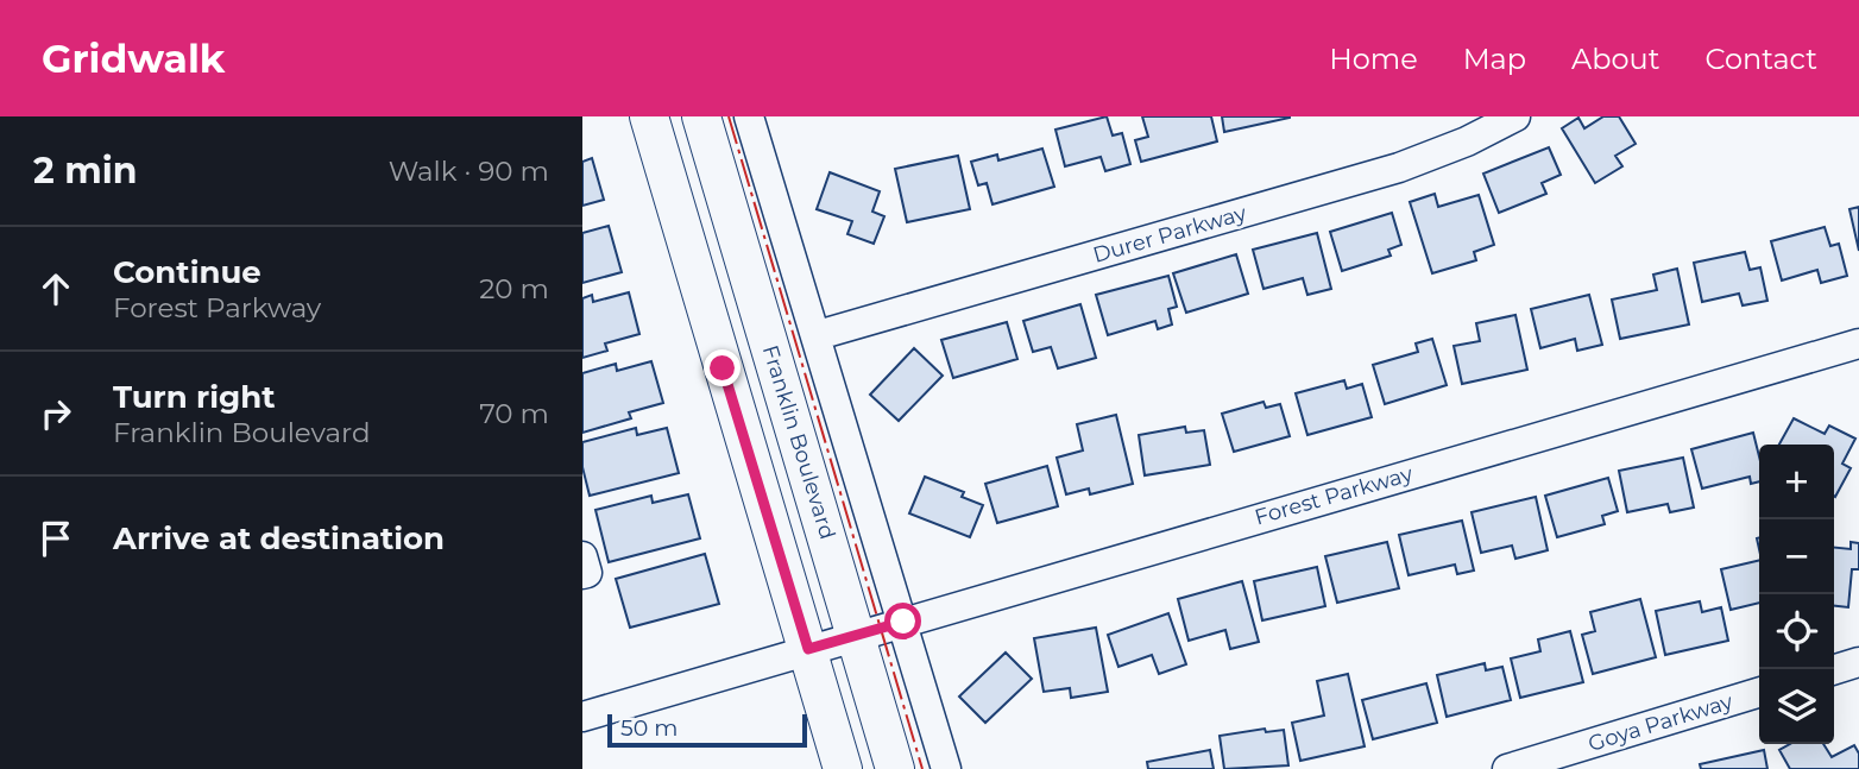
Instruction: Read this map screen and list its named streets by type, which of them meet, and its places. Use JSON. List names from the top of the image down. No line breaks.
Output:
{"streets":{"main road":["Franklin Boulevard"],"street":["Durer Parkway","Forest Parkway","Goya Parkway"]},"crossings":[["Franklin Boulevard","Forest Parkway"]],"scale_bar":"50 m","page":{"header":"Gridwalk","nav":["Home","Map","About","Contact"],"heading":["2 min","Walk · 90 m"],"list":[["Continue","Forest Parkway","20 m"],["Turn right","Franklin Boulevard","70 m"],"Arrive at destination"],"map_buttons":["+","−"],"scale":"50 m"}}
